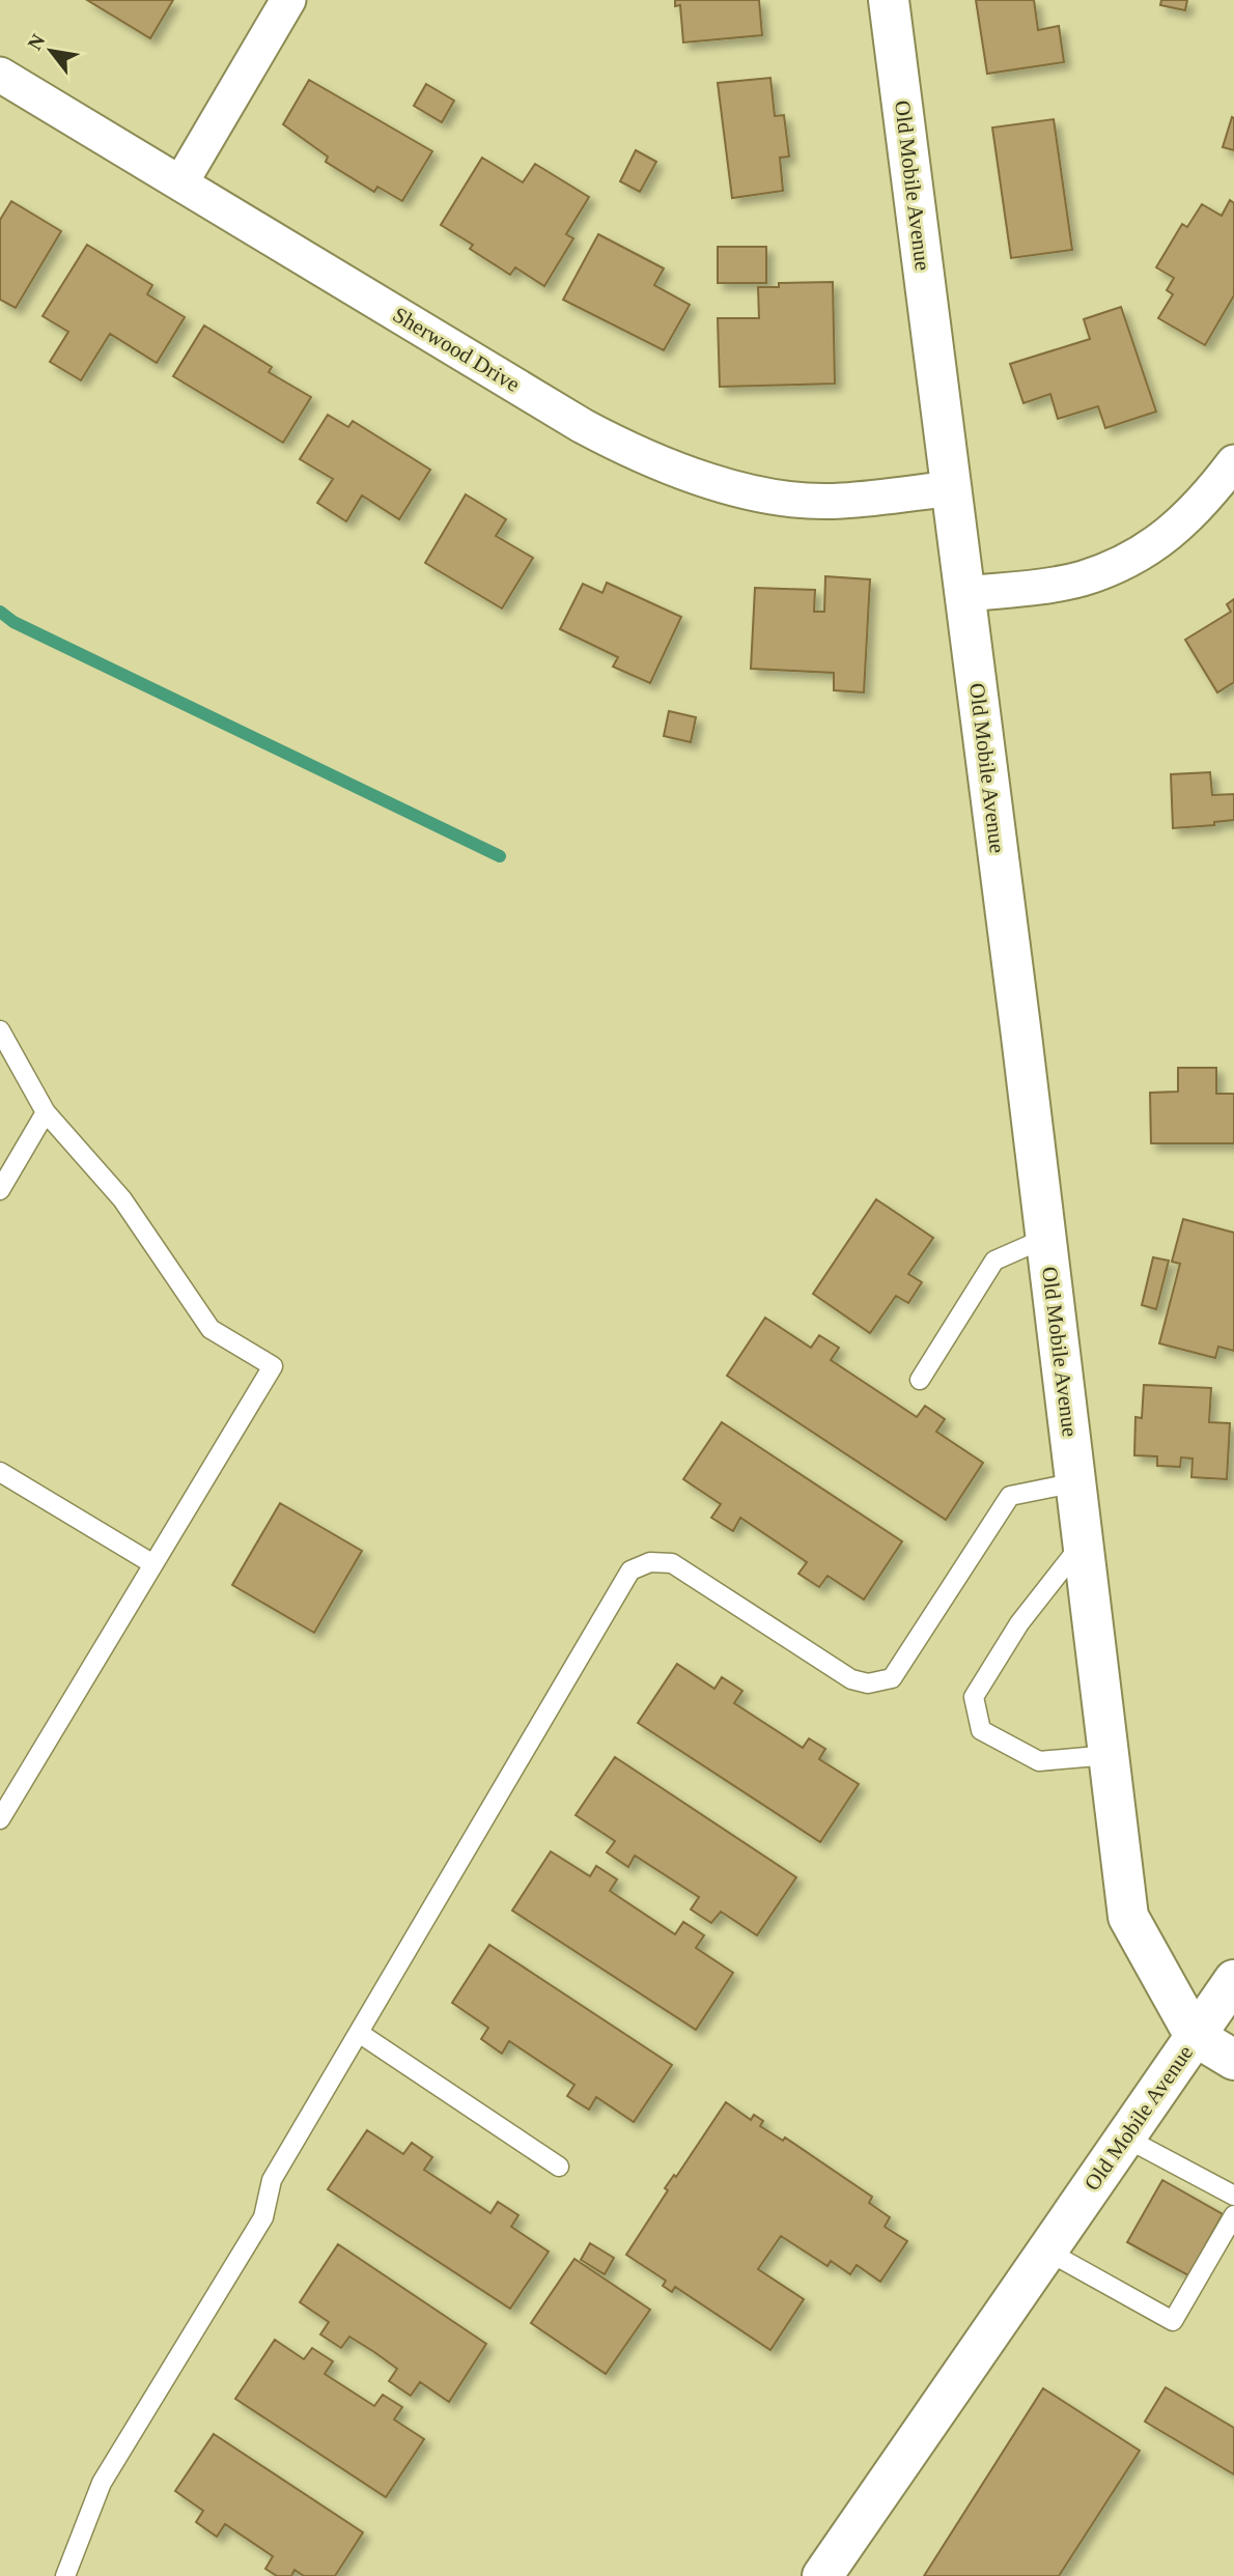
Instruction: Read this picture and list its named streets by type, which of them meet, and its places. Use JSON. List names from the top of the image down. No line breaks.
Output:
{"streets":{"street":["Old Mobile Avenue","Sherwood Drive"]},"crossings":[["Old Mobile Avenue","Sherwood Drive"]],"north":"top left"}
